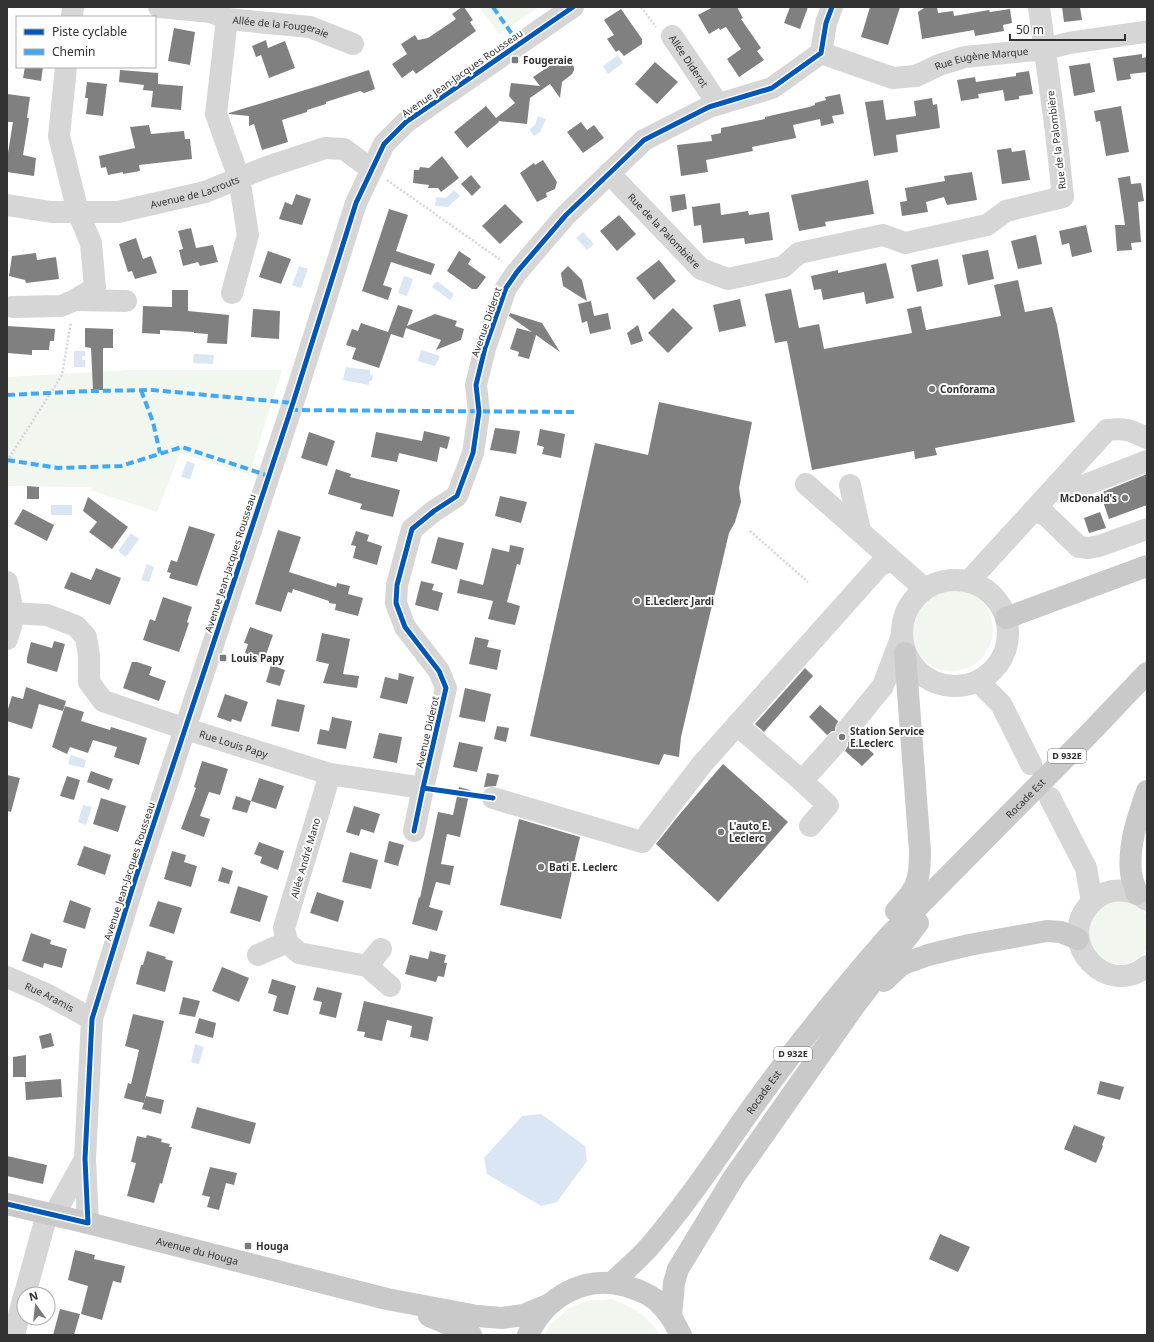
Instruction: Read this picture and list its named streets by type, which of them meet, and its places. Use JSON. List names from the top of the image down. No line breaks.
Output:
{"streets":{"main road":["D 932E","Rocade Est","Avenue du Houga"],"street":["Allée de la Fougeraie","Rue Eugène Marque","Allée Diderot","Avenue Jean-Jacques Rousseau","Rue de la Palombière","Avenue de Lacrouts","Avenue Diderot","Rue Louis Papy","Allée André Mano","Rue Aramis"]},"crossings":[["Allée de la Fougeraie","Avenue de Lacrouts"],["Rue Eugène Marque","Rue de la Palombière"],["Rue Eugène Marque","Avenue Diderot"],["Allée Diderot","Avenue Diderot"],["Avenue Jean-Jacques Rousseau","Avenue de Lacrouts"],["Avenue Jean-Jacques Rousseau","Rue Louis Papy"],["Avenue Jean-Jacques Rousseau","Rue Aramis"],["Avenue Jean-Jacques Rousseau","Avenue du Houga"],["Rue de la Palombière","Avenue Diderot"],["Avenue Diderot","Rue Louis Papy"],["Rue Louis Papy","Allée André Mano"]],"places":{"transit":["Fougeraie","Louis Papy","Houga"],"other":["Conforama","McDonald's","E.Leclerc Jardi","Station Service E.Leclerc","L'auto E. Leclerc","Bati E. Leclerc"]},"legend":["Piste cyclable","Chemin"],"scale_bar":"50 m","north":"top"}
